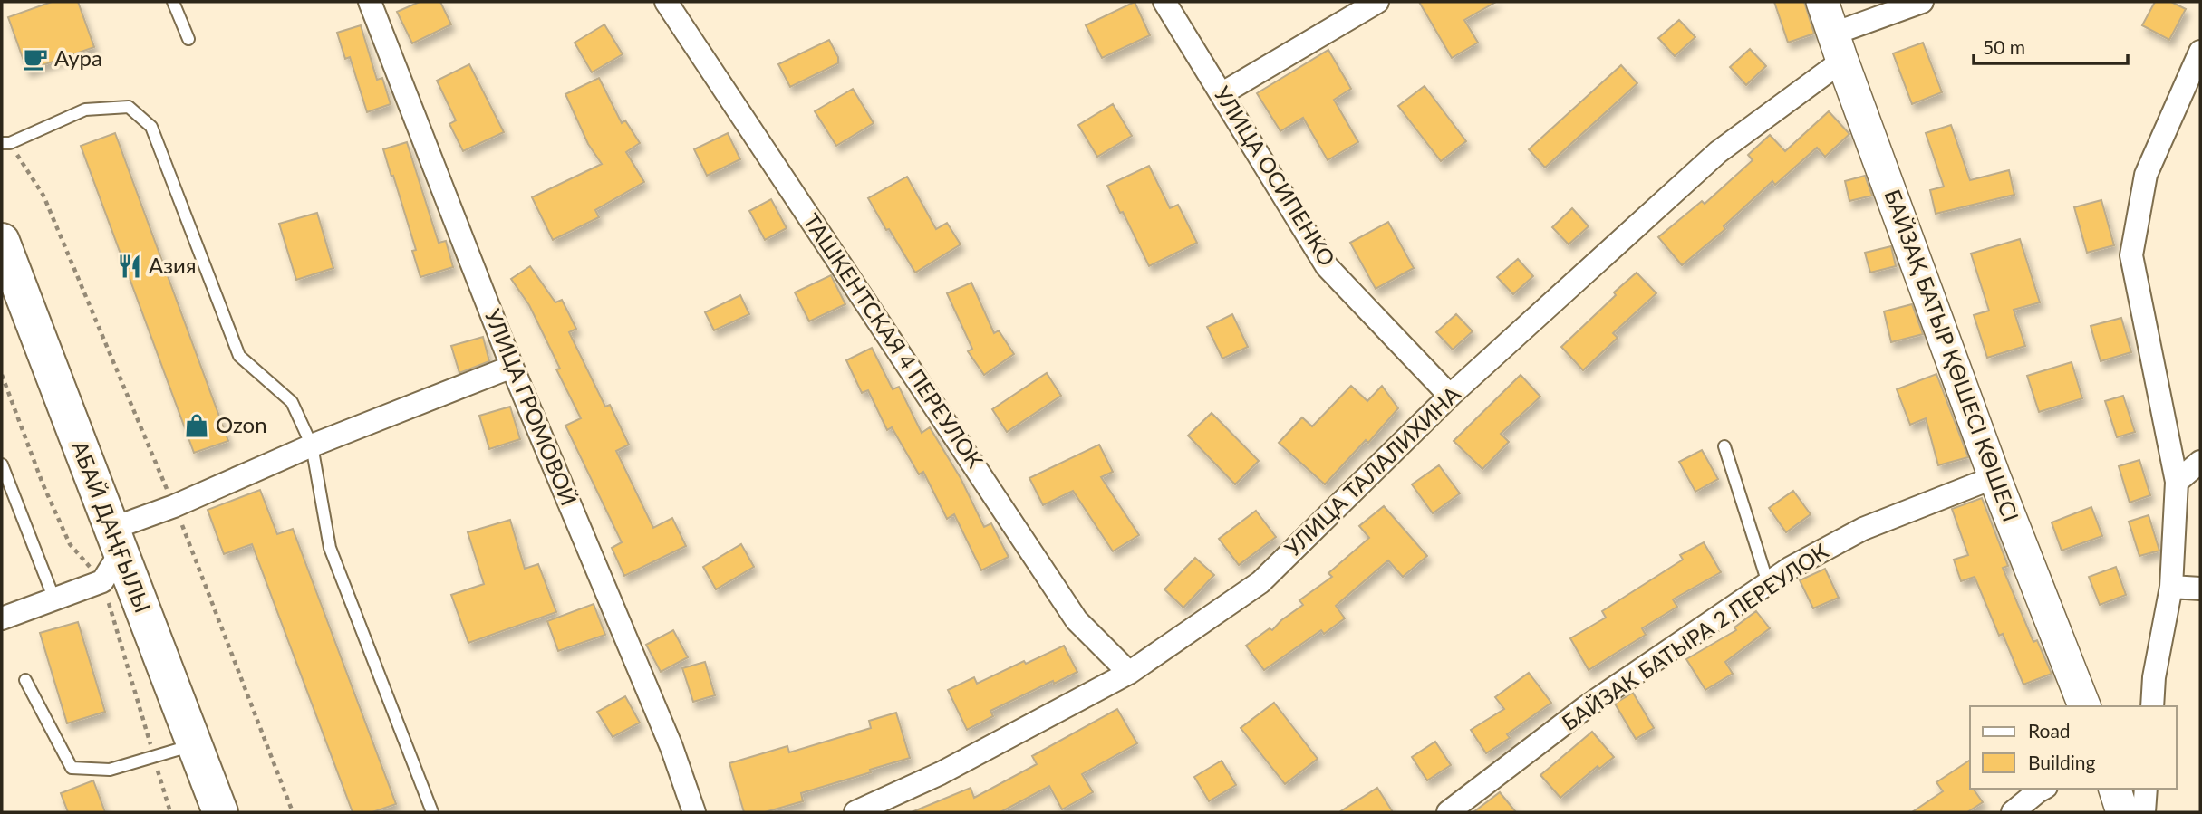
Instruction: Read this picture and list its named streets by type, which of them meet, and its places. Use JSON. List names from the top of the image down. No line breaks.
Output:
{"streets":{"main road":["БАЙЗАҚ БАТЫР ҚӨШЕСІ КӨШЕСІ","АБАЙ ДАҢҒЫЛЫ"],"street":["УЛИЦА ОСИПЕНКО","ТАШКЕНТСКАЯ 4 ПЕРЕУЛОК","УЛИЦА ГРОМОВОЙ","УЛИЦА ТАЛАЛИХИНА","БАЙЗАК БАТЫРА 2 ПЕРЕУЛОК"]},"crossings":[["УЛИЦА ОСИПЕНКО","УЛИЦА ТАЛАЛИХИНА"],["ТАШКЕНТСКАЯ 4 ПЕРЕУЛОК","УЛИЦА ТАЛАЛИХИНА"],["БАЙЗАҚ БАТЫР ҚӨШЕСІ КӨШЕСІ","УЛИЦА ТАЛАЛИХИНА"],["БАЙЗАҚ БАТЫР ҚӨШЕСІ КӨШЕСІ","БАЙЗАК БАТЫРА 2 ПЕРЕУЛОК"]],"places":{"cafe":["Аура"],"restaurant":["Азия"],"shop":["Ozon"]},"legend":["Road","Building"],"scale_bar":"50 m"}
